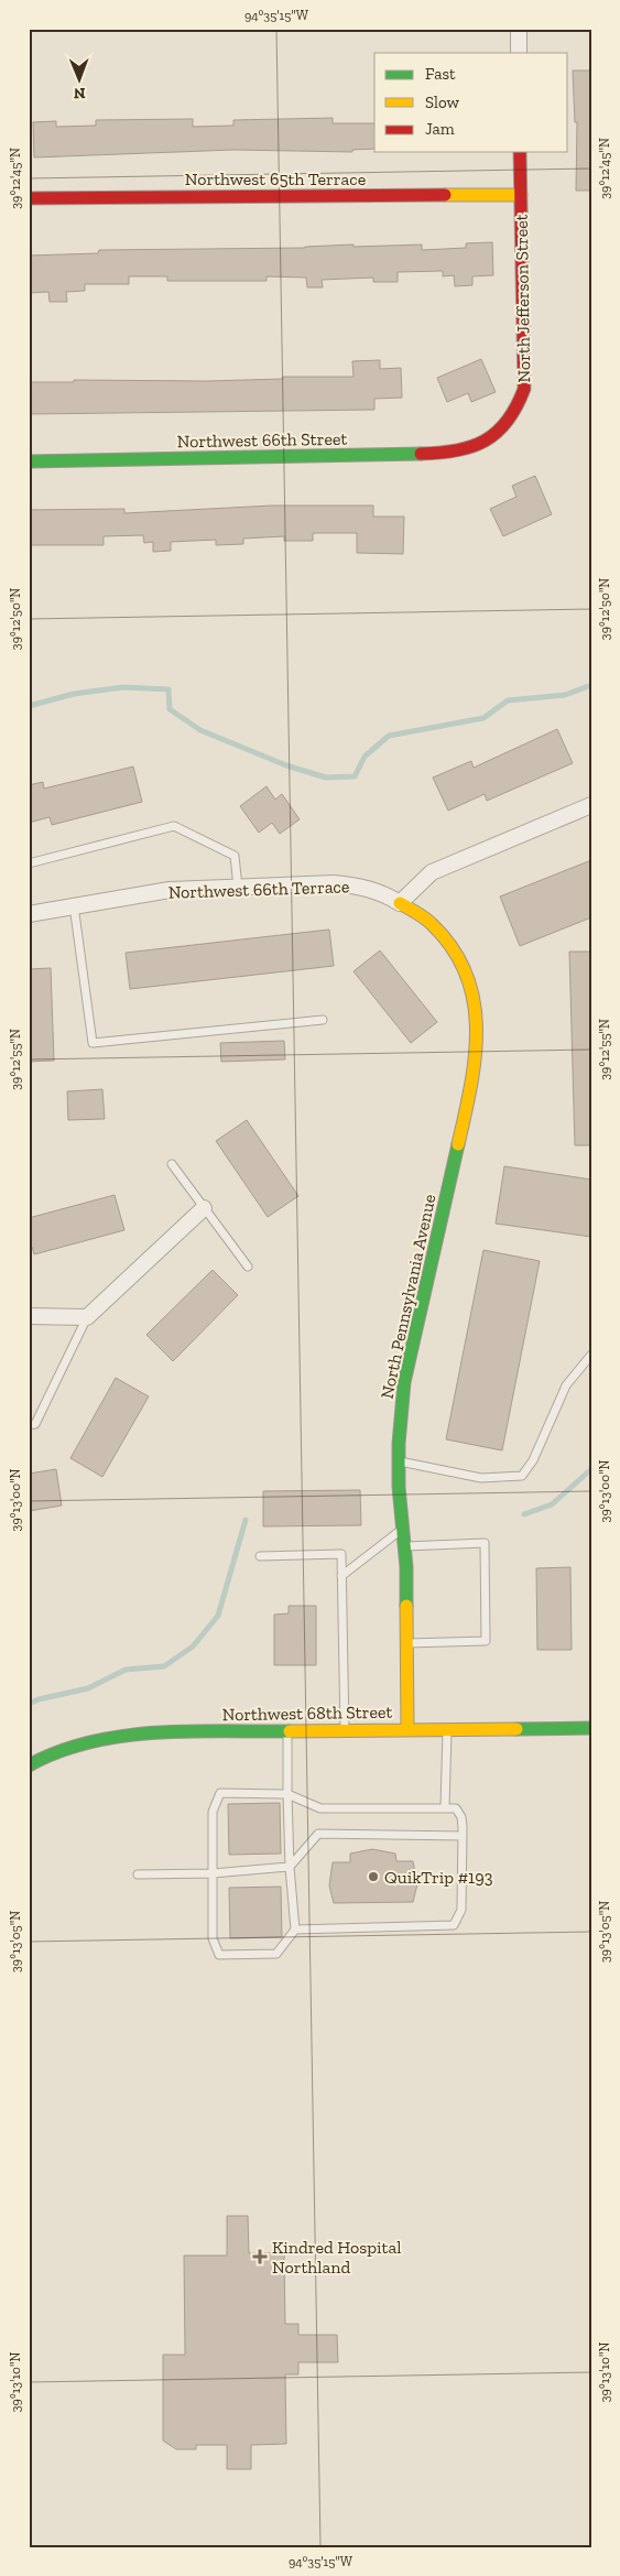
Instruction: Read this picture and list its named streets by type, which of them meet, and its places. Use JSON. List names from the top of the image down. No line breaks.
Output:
{"streets":{"street":["Northwest 65th Terrace","North Jefferson Street","Northwest 66th Street","Northwest 66th Terrace","North Pennsylvania Avenue","Northwest 68th Street"]},"crossings":[["Northwest 65th Terrace","North Jefferson Street"],["North Jefferson Street","Northwest 66th Street"],["Northwest 66th Terrace","North Pennsylvania Avenue"],["North Pennsylvania Avenue","Northwest 68th Street"]],"places":{"other":["QuikTrip #193"],"health":["Kindred Hospital Northland"]},"legend":["Fast","Slow","Jam"],"north":"bottom","coordinates":["94°35'15\"W","39°12'45\"N","39°12'50\"N","39°12'55\"N","39°13'00\"N","39°13'05\"N","39°13'10\"N"]}
